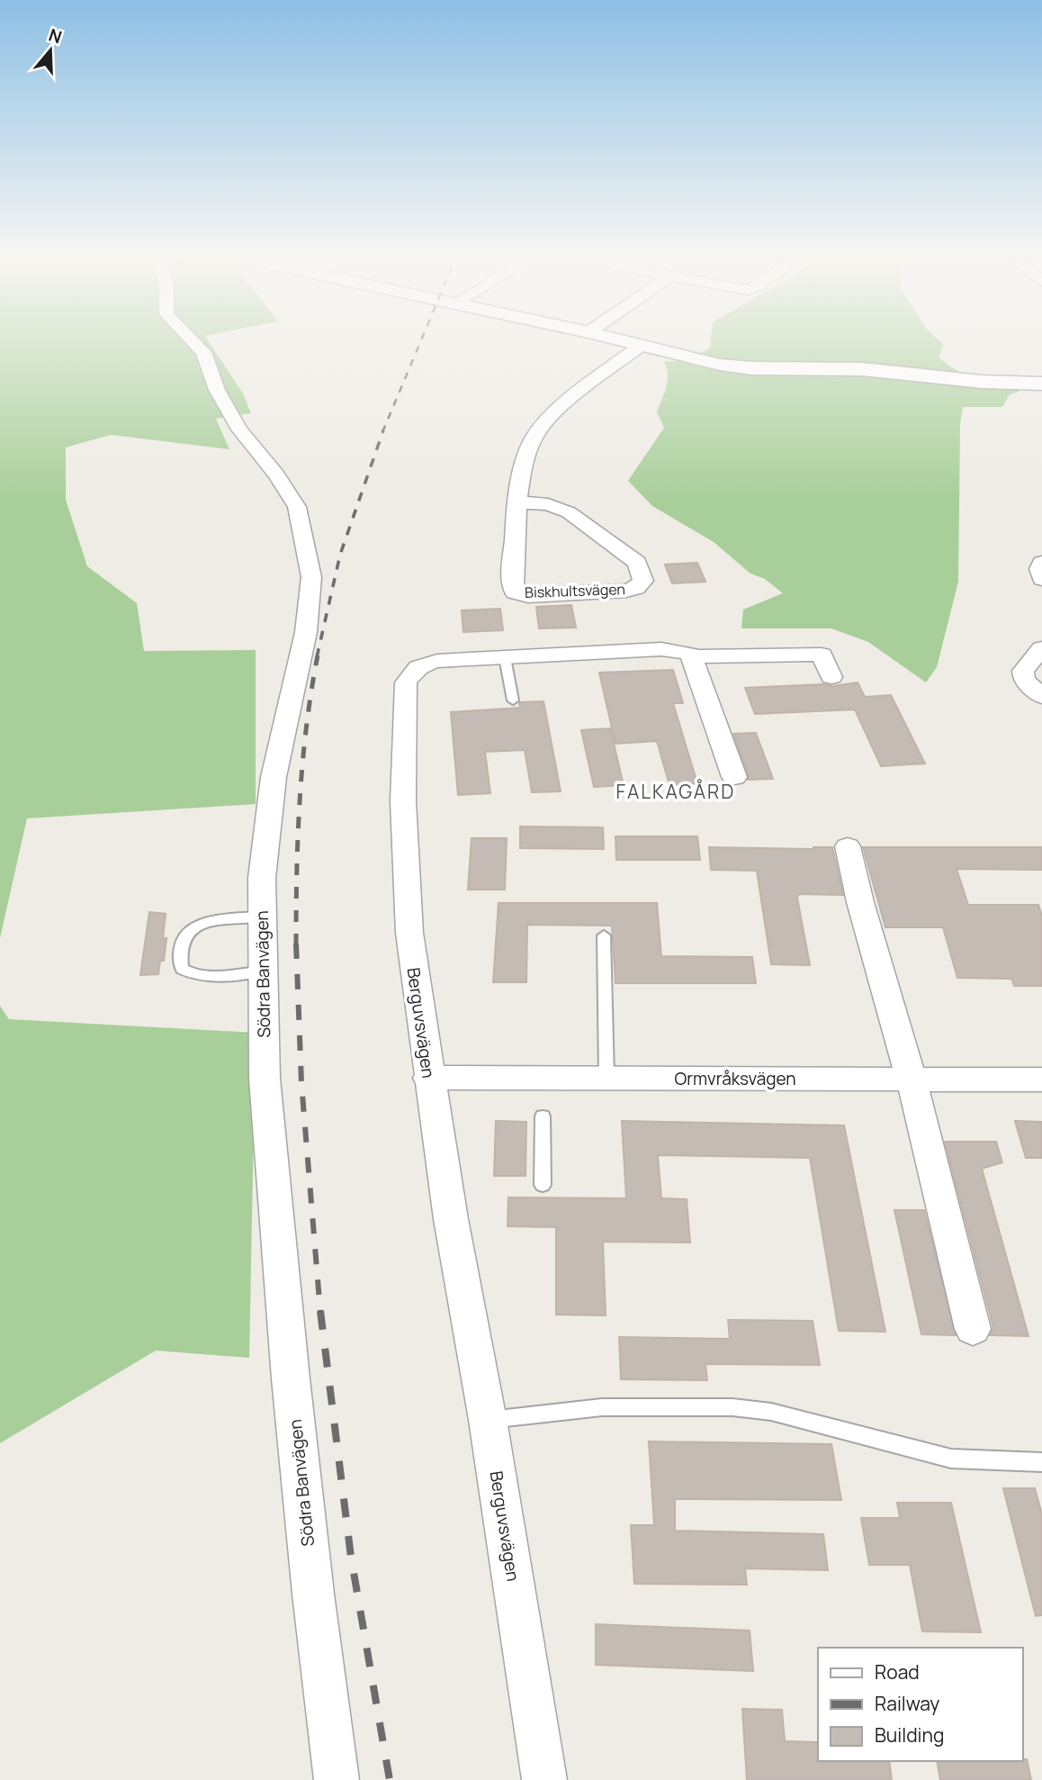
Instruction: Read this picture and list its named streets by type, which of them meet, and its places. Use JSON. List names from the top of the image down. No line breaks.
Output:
{"streets":{"street":["Biskhultsvägen","Södra Banvägen","Berguvsvägen","Ormvråksvägen"]},"crossings":[["Berguvsvägen","Ormvråksvägen"]],"districts":["FALKAGÅRD"],"legend":["Road","Railway","Building"],"north":"top"}
